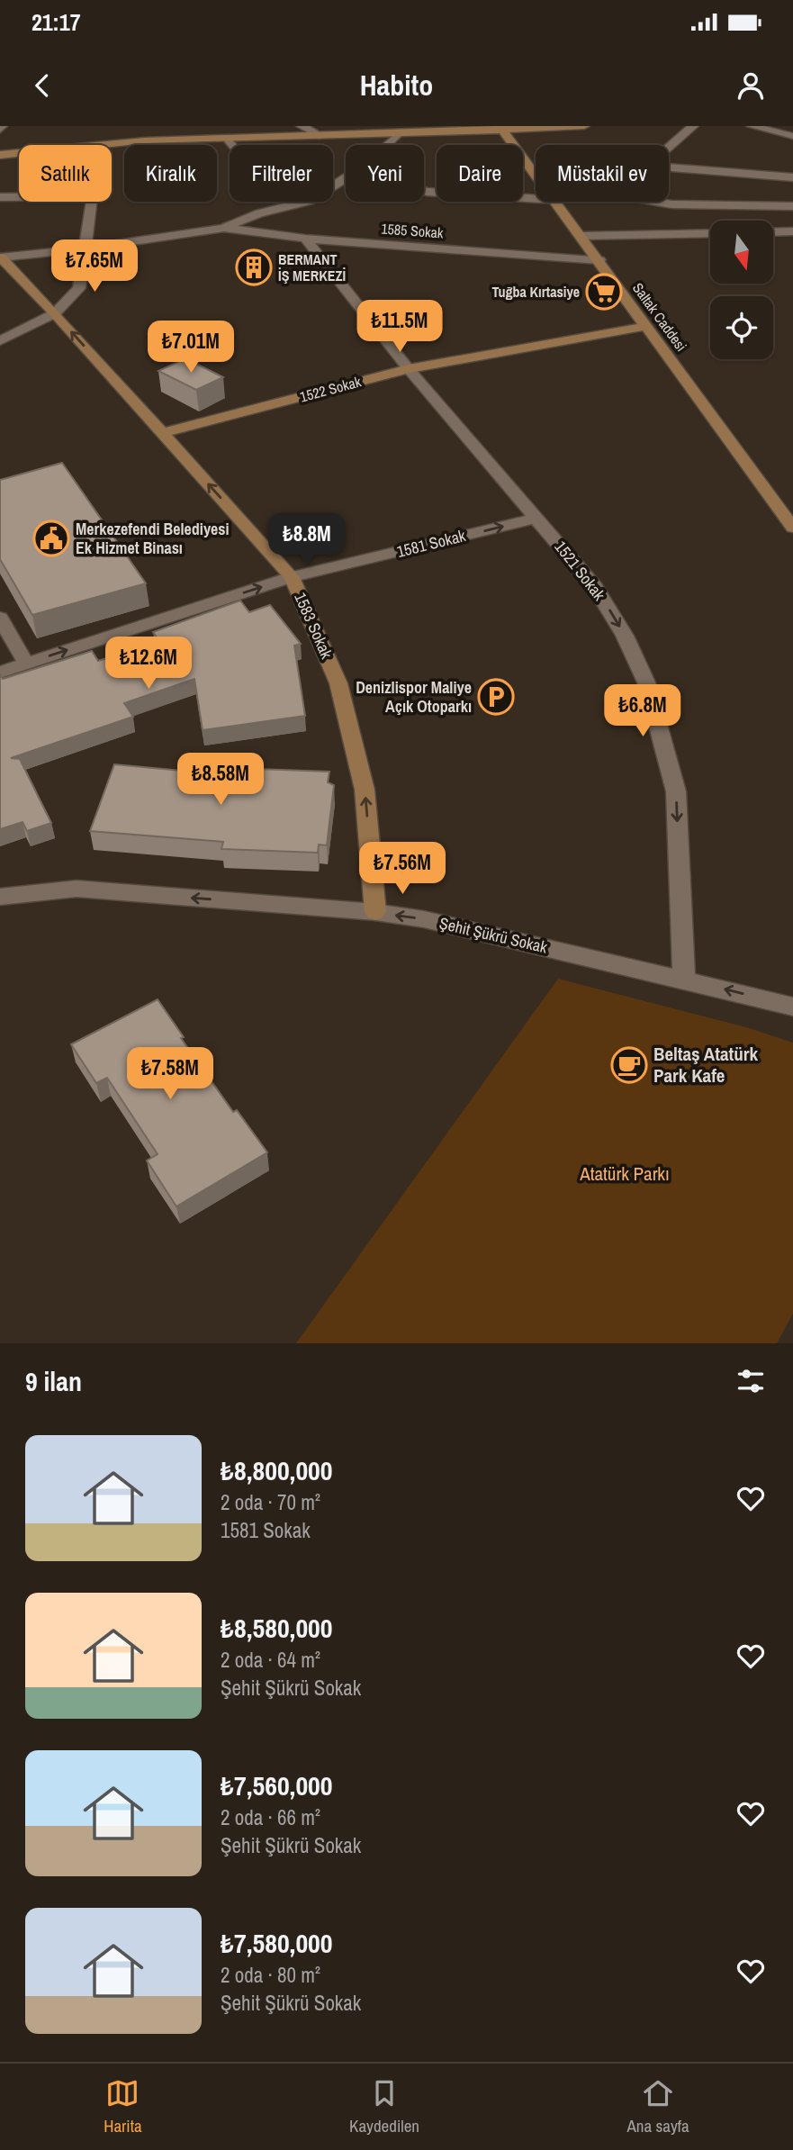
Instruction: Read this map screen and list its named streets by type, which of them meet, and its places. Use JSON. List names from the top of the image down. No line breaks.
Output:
{"streets":{"main road":["Saltak Caddesi","1522 Sokak","1583 Sokak"],"street":["1585 Sokak","1581 Sokak","1521 Sokak","Şehit Şükrü Sokak"]},"crossings":[["1585 Sokak","Saltak Caddesi"],["1585 Sokak","1521 Sokak"],["1585 Sokak","1583 Sokak"],["Saltak Caddesi","1522 Sokak"],["1522 Sokak","1521 Sokak"],["1522 Sokak","1583 Sokak"],["1581 Sokak","1521 Sokak"],["1581 Sokak","1583 Sokak"],["1521 Sokak","Şehit Şükrü Sokak"],["1583 Sokak","Şehit Şükrü Sokak"]],"one_way":["1581 Sokak","1521 Sokak","1583 Sokak","Şehit Şükrü Sokak"],"parks":["Atatürk Parkı"],"places":{"building":["BERMANT İŞ MERKEZİ"],"supermarket":["Tuğba Kırtasiye"],"public building":["Merkezefendi Belediyesi Ek Hizmet Binası"],"parking":["Denizlispor Maliye Açık Otoparkı"],"cafe":["Beltaş Atatürk Park Kafe"]},"north":"bottom","page":{"status":"21:17","header":"Habito","chip":["Satılık","Kiralık","Filtreler","Yeni","Daire","Müstakil ev"],"price":["₺7.65M","₺11.5M","₺7.01M","₺8.8M","₺12.6M","₺6.8M","₺8.58M","₺7.56M","₺7.58M"],"heading":"9 ilan","list":[{"name":"₺8,800,000","note":"2 oda · 70 m² · 1581 Sokak"},{"name":"₺8,580,000","note":"2 oda · 64 m² · Şehit Şükrü Sokak"},{"name":"₺7,560,000","note":"2 oda · 66 m² · Şehit Şükrü Sokak"},{"name":"₺7,580,000","note":"2 oda · 80 m² · Şehit Şükrü Sokak"}],"tabs":["Harita","Kaydedilen","Ana sayfa"]}}
